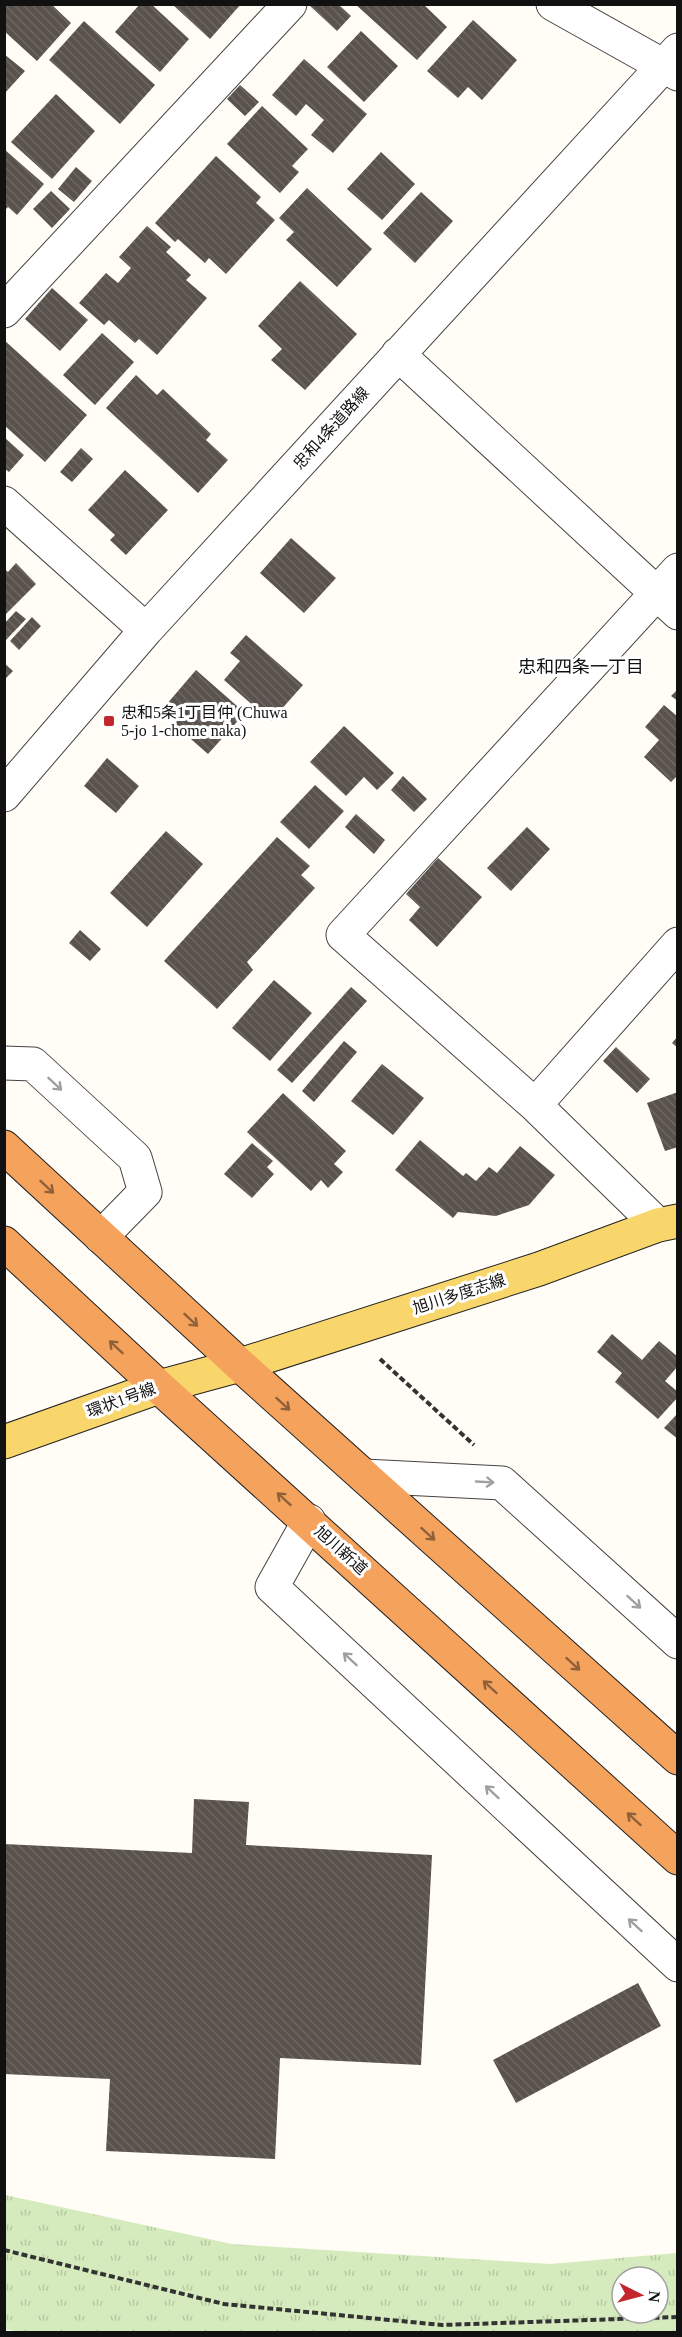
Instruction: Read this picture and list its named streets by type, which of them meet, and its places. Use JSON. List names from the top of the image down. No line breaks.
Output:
{"streets":{"highway":["旭川新道"],"main road":["旭川多度志線","環状1号線"],"street":["忠和4条道路線"]},"crossings":[["旭川多度志線","環状1号線"],["環状1号線","旭川新道"]],"districts":["忠和四条一丁目"],"places":{"transit":["忠和5条1丁目仲 (Chuwa 5-jo 1-chome naka)"]},"north":"right"}
